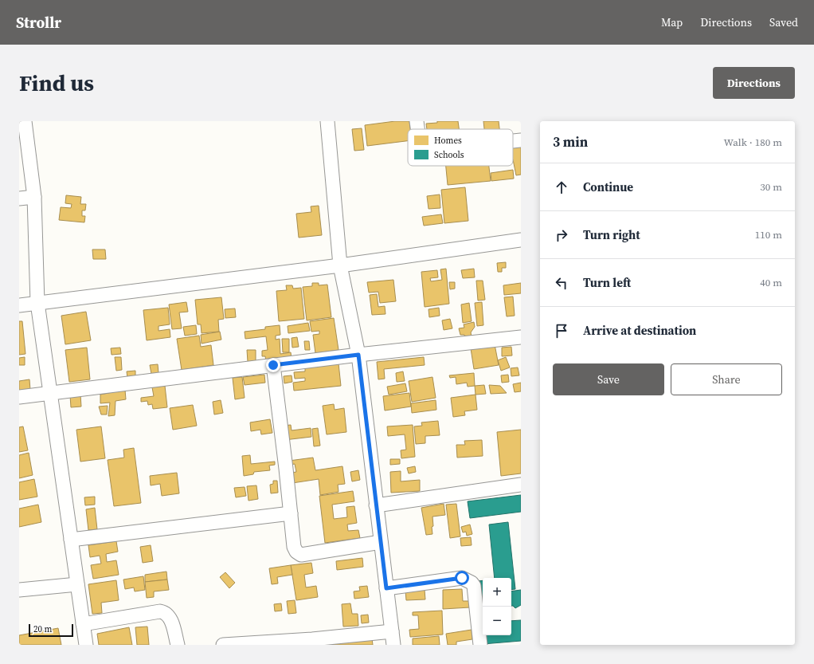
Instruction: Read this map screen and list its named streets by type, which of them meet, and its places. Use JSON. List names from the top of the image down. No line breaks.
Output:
{"legend":["Homes","Schools"],"scale_bar":"20 m","page":{"header":"Strollr","nav":["Map","Directions","Saved"],"buttons":["Directions",["Save","Share"]],"title":"Find us","heading":["3 min","Walk · 180 m"],"list":[["Continue","30 m"],["Turn right","110 m"],["Turn left","40 m"],"Arrive at destination"],"map_buttons":["+","−"],"scale":"20 m"}}
